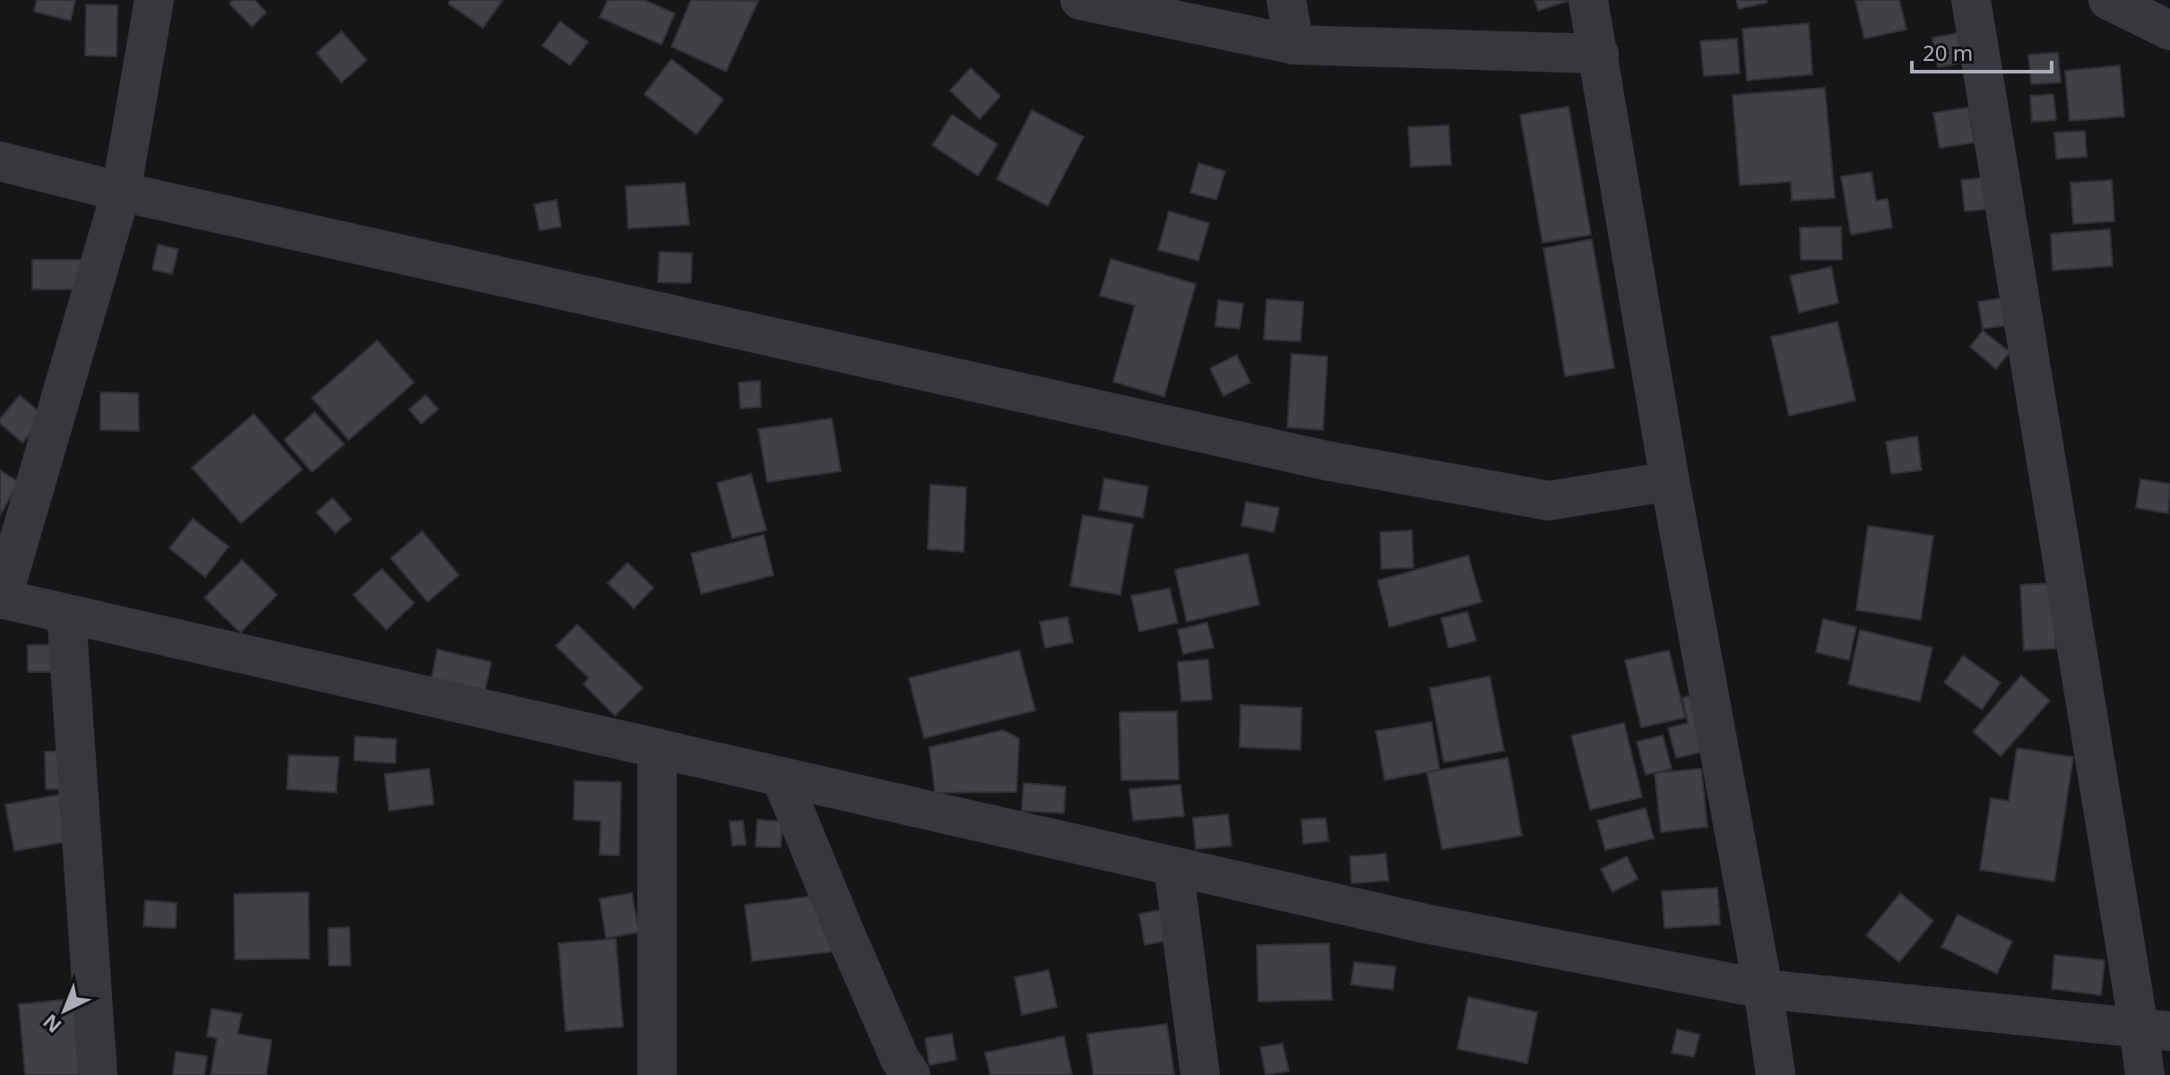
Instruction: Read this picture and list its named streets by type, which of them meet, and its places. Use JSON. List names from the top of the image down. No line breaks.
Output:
{"scale_bar":"20 m","north":"bottom left"}
